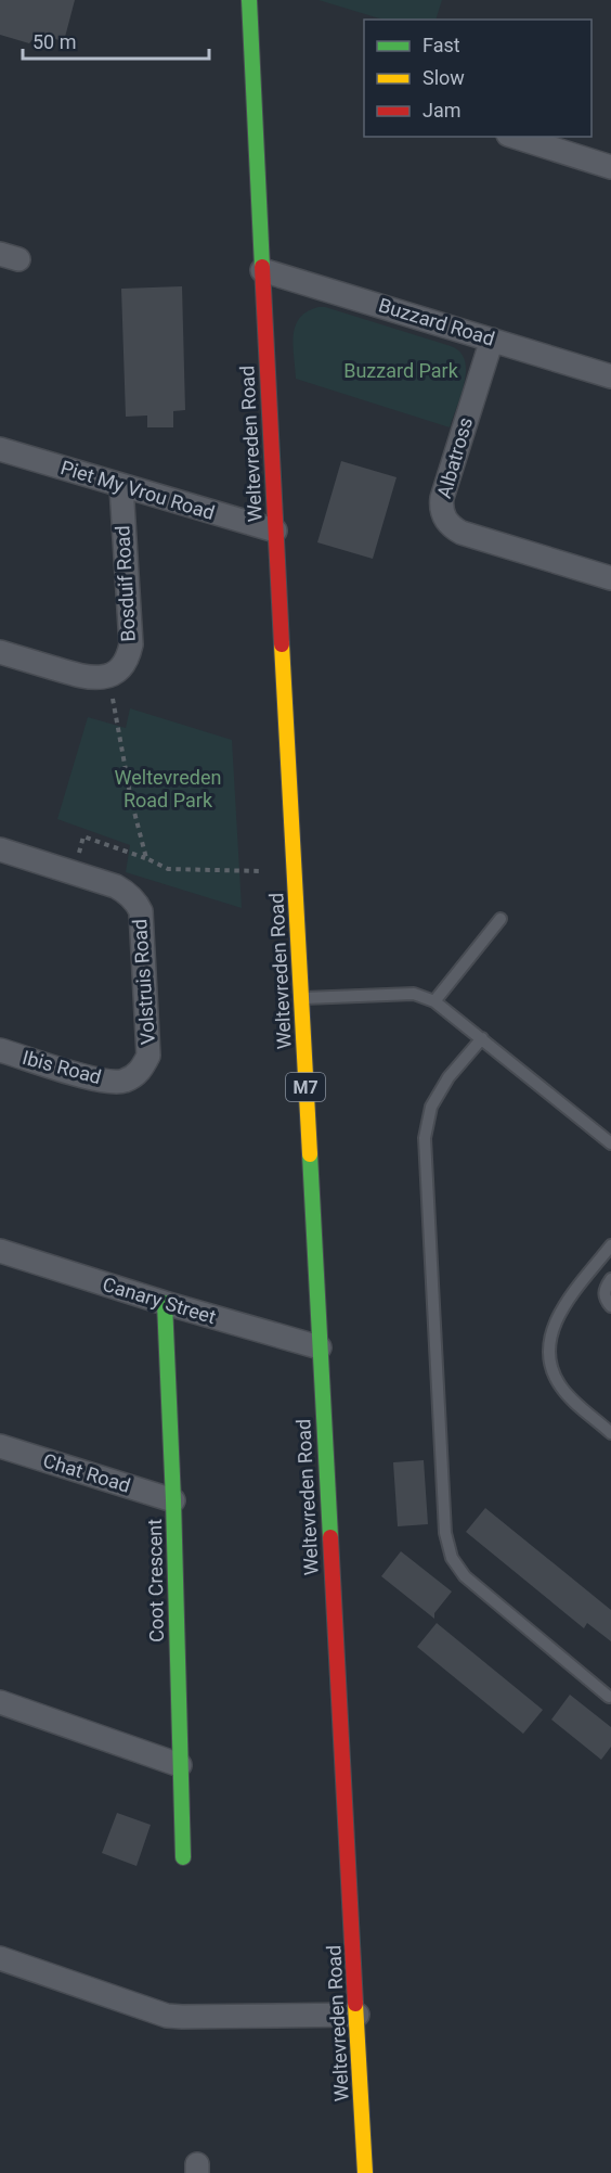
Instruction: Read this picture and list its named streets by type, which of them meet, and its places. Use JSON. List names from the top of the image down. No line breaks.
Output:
{"streets":{"main road":["Weltevreden Road","M7","Coot Crescent"],"street":["Buzzard Road","Albatross","Piet My Vrou Road","Bosduif Road","Volstruis Road","Ibis Road","Canary Street","Chat Road"]},"crossings":[["Buzzard Road","Weltevreden Road"],["Buzzard Road","Albatross"],["Weltevreden Road","Piet My Vrou Road"],["Weltevreden Road","Canary Street"],["Piet My Vrou Road","Bosduif Road"],["Volstruis Road","Ibis Road"],["Canary Street","Coot Crescent"],["Chat Road","Coot Crescent"]],"parks":["Buzzard Park","Weltevreden Road Park"],"legend":["Fast","Slow","Jam"],"scale_bar":"50 m"}
